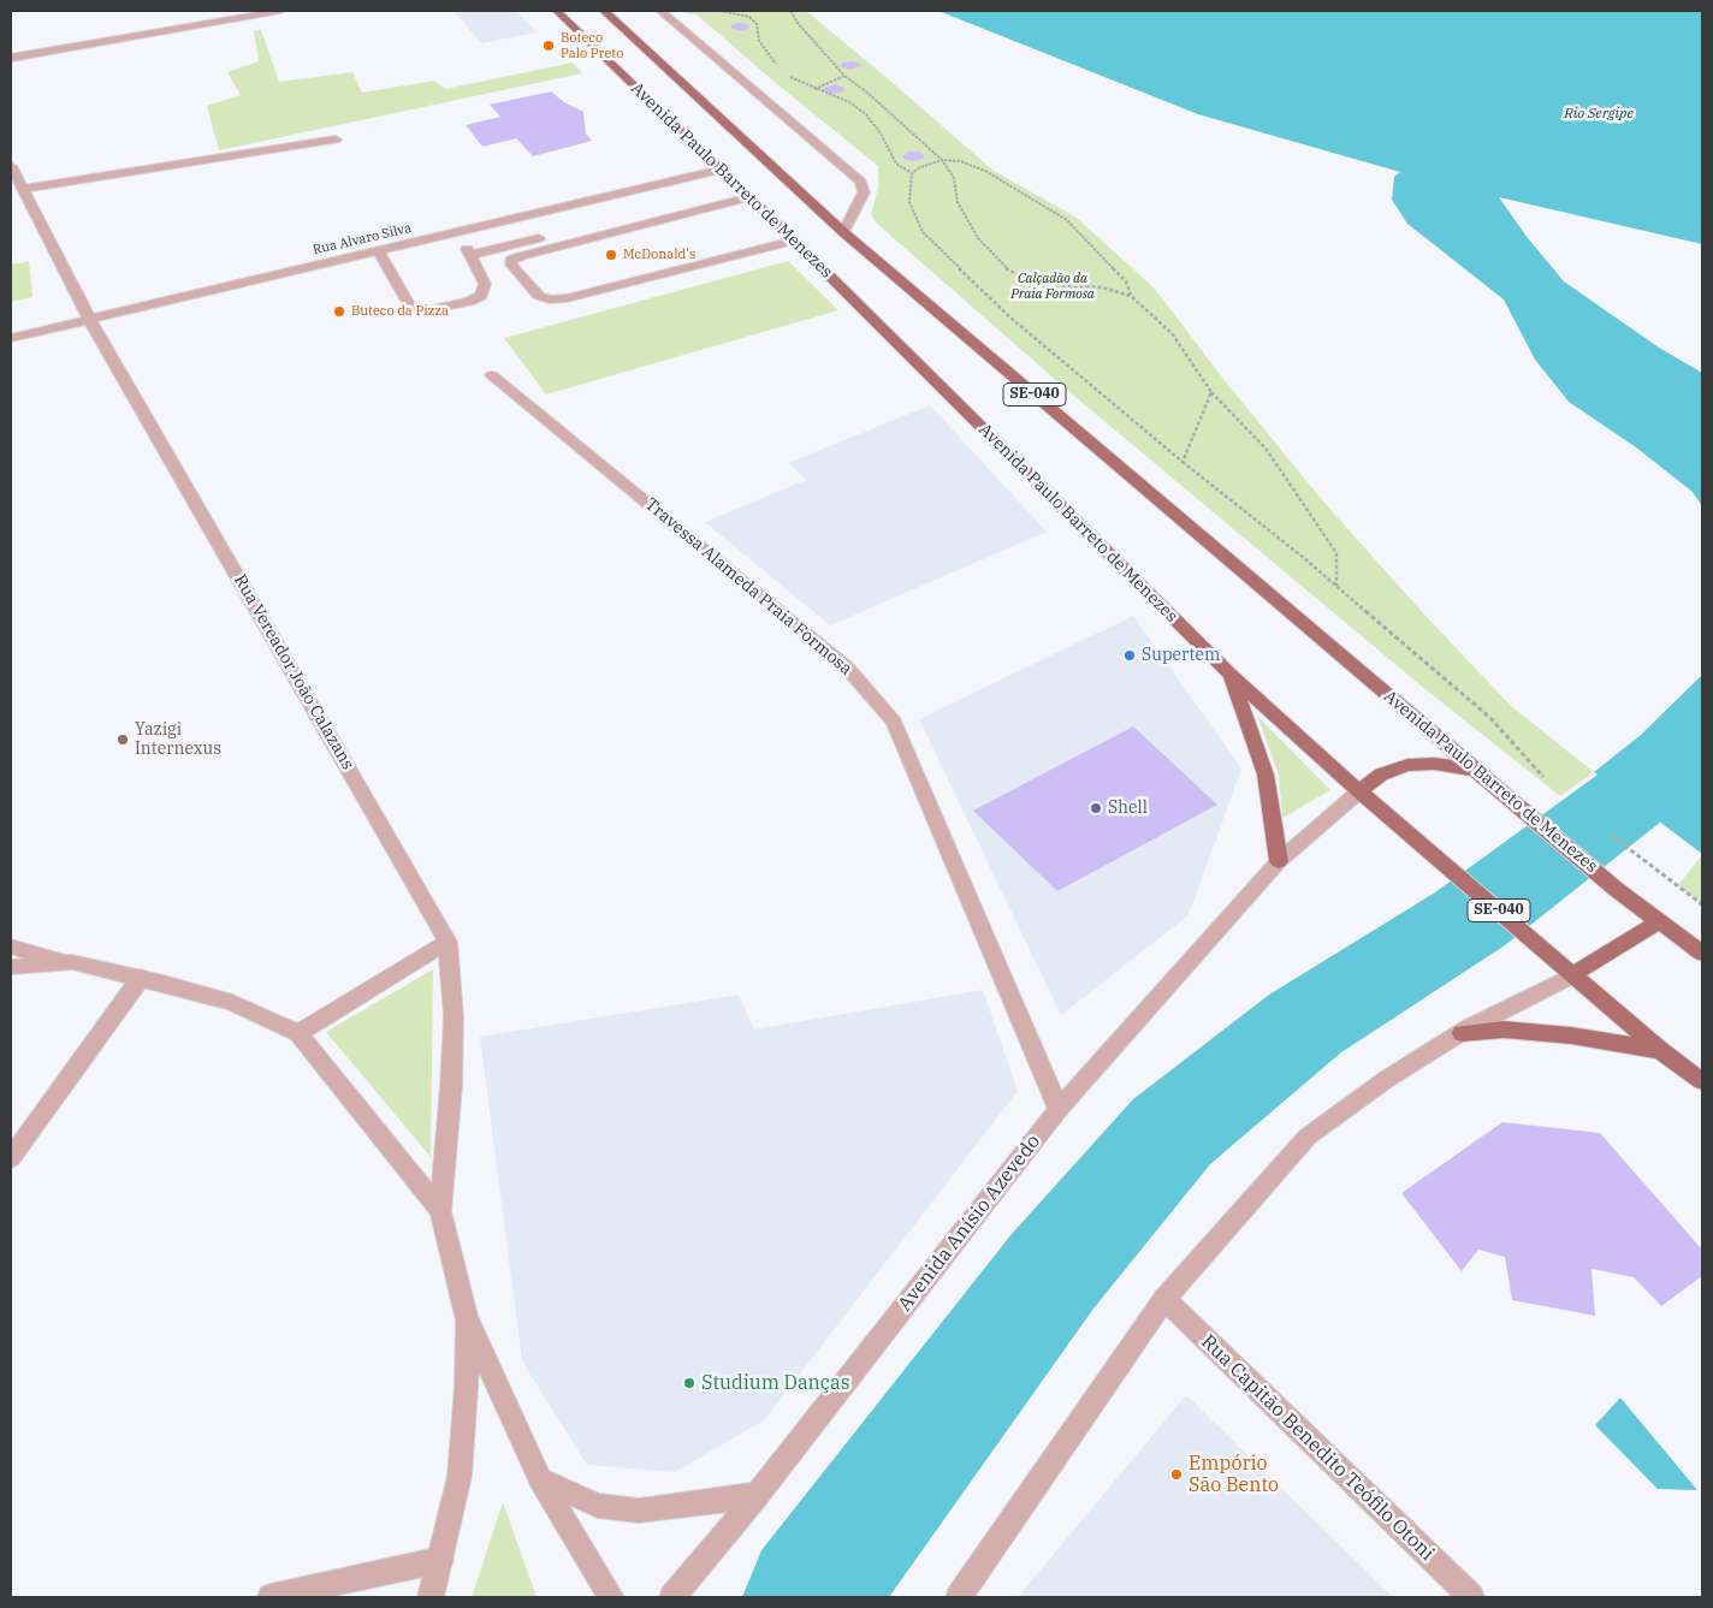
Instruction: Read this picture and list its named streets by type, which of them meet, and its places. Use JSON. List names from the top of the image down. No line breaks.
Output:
{"streets":{"main road":["Avenida Paulo Barreto de Menezes","SE-040"],"street":["Rua Alvaro Silva","Travessa Alameda Praia Formosa","Rua Vereador João Calazans","Avenida Anísio Azevedo","Rua Capitão Benedito Teófilo Otoni"]},"crossings":[["Avenida Paulo Barreto de Menezes","Rua Alvaro Silva"],["Avenida Paulo Barreto de Menezes","Avenida Anísio Azevedo"],["Rua Alvaro Silva","Rua Vereador João Calazans"],["Travessa Alameda Praia Formosa","Avenida Anísio Azevedo"]],"water":["Rio Sergipe"],"parks":["Calçadão da Praia Formosa"],"places":["Boteco Palo Preto","McDonald's","Buteco da Pizza","Supertem","Yazigi Internexus","Shell","Studium Danças","Empório São Bento"]}
